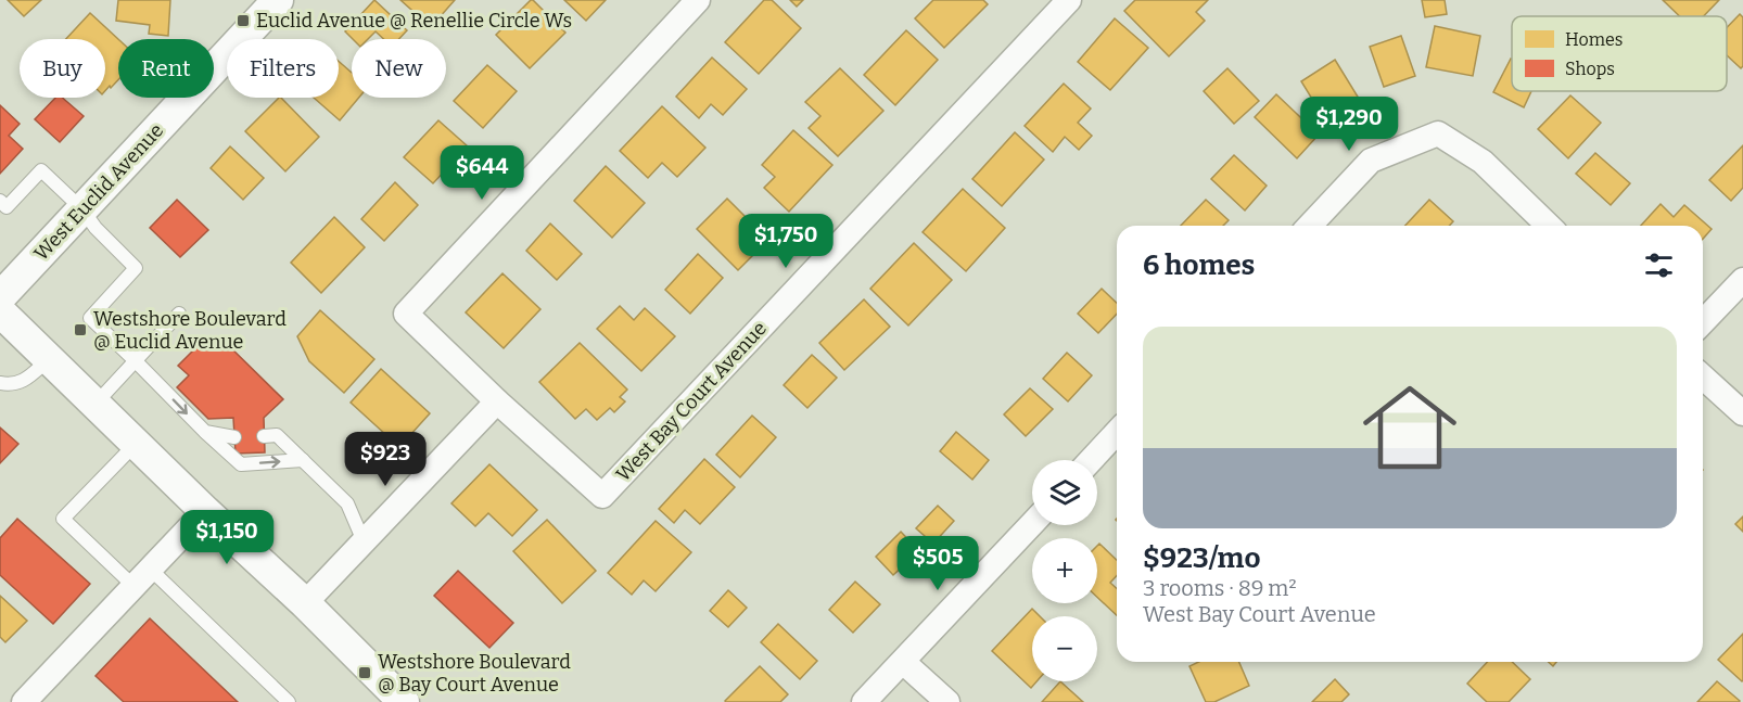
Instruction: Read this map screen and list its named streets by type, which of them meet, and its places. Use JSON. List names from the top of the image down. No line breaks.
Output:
{"streets":{"street":["West Euclid Avenue","West Bay Court Avenue"]},"places":{"transit":["Euclid Avenue @ Renellie Circle Ws","Westshore Boulevard @ Euclid Avenue","Westshore Boulevard @ Bay Court Avenue"]},"legend":["Homes","Shops"],"page":{"chip":["Buy","Rent","Filters","New"],"price":["$1,290","$644","$1,750","$923","$1,150","$505"],"heading":"6 homes","list":[{"name":"$923/mo","note":"3 rooms · 89 m² · West Bay Court Avenue"}],"map_buttons":["+","−"]}}
